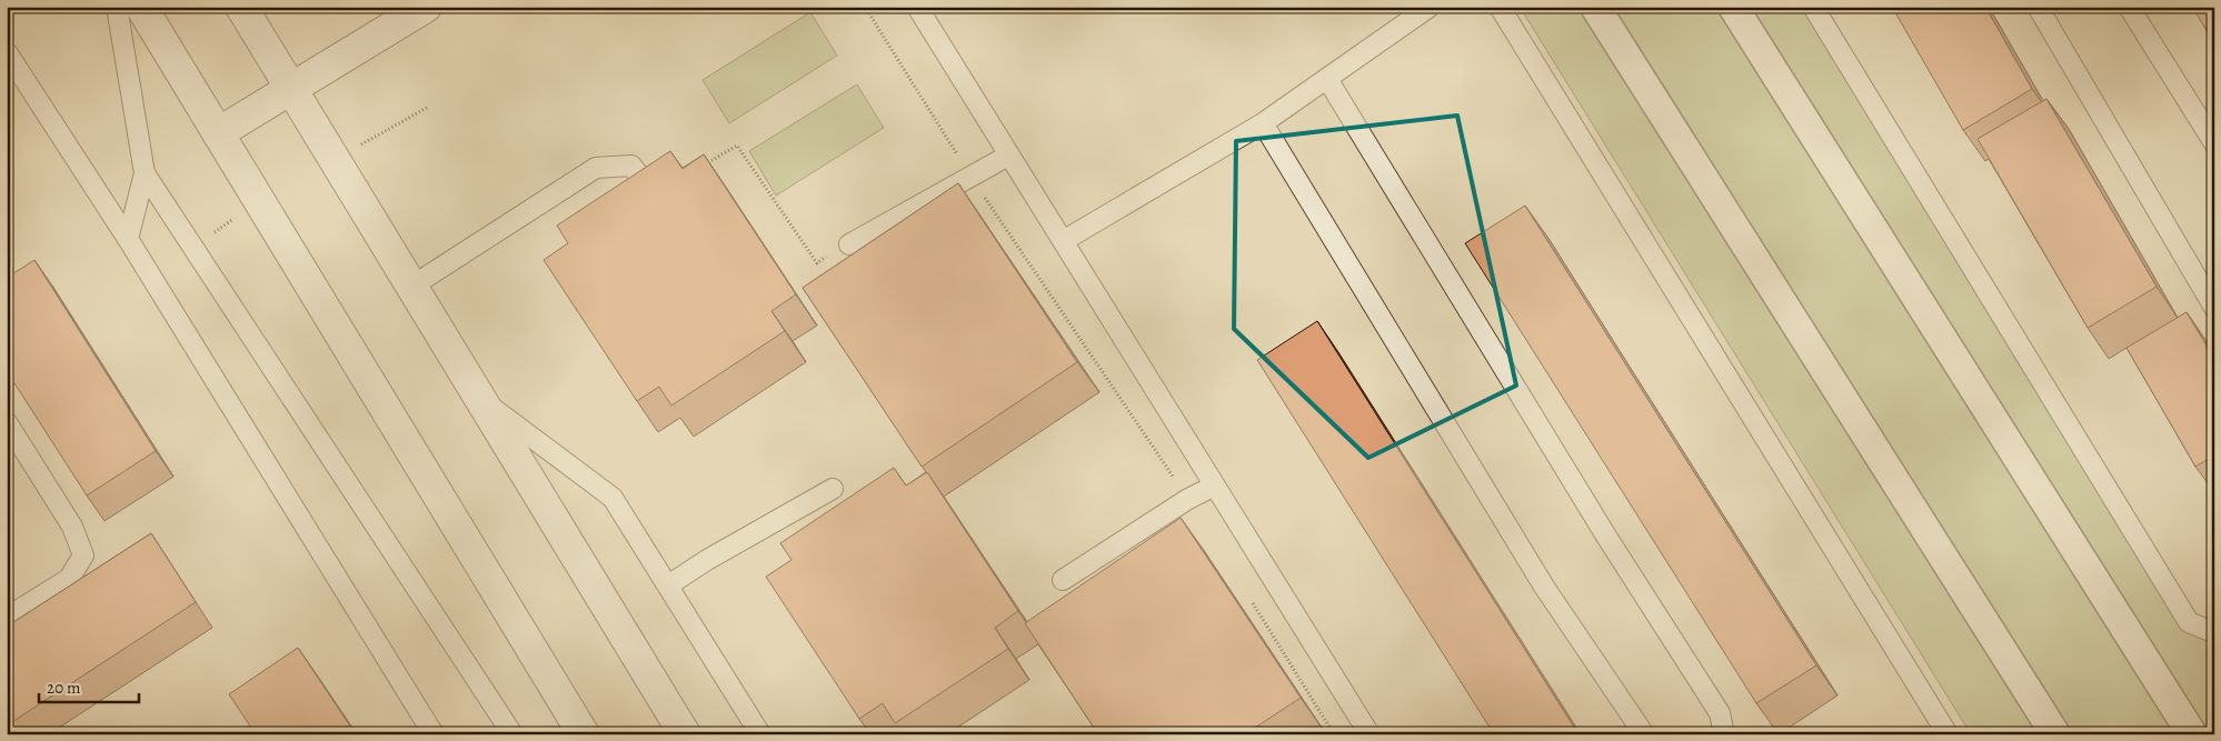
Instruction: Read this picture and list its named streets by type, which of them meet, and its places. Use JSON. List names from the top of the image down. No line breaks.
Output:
{"scale_bar":"20 m"}
